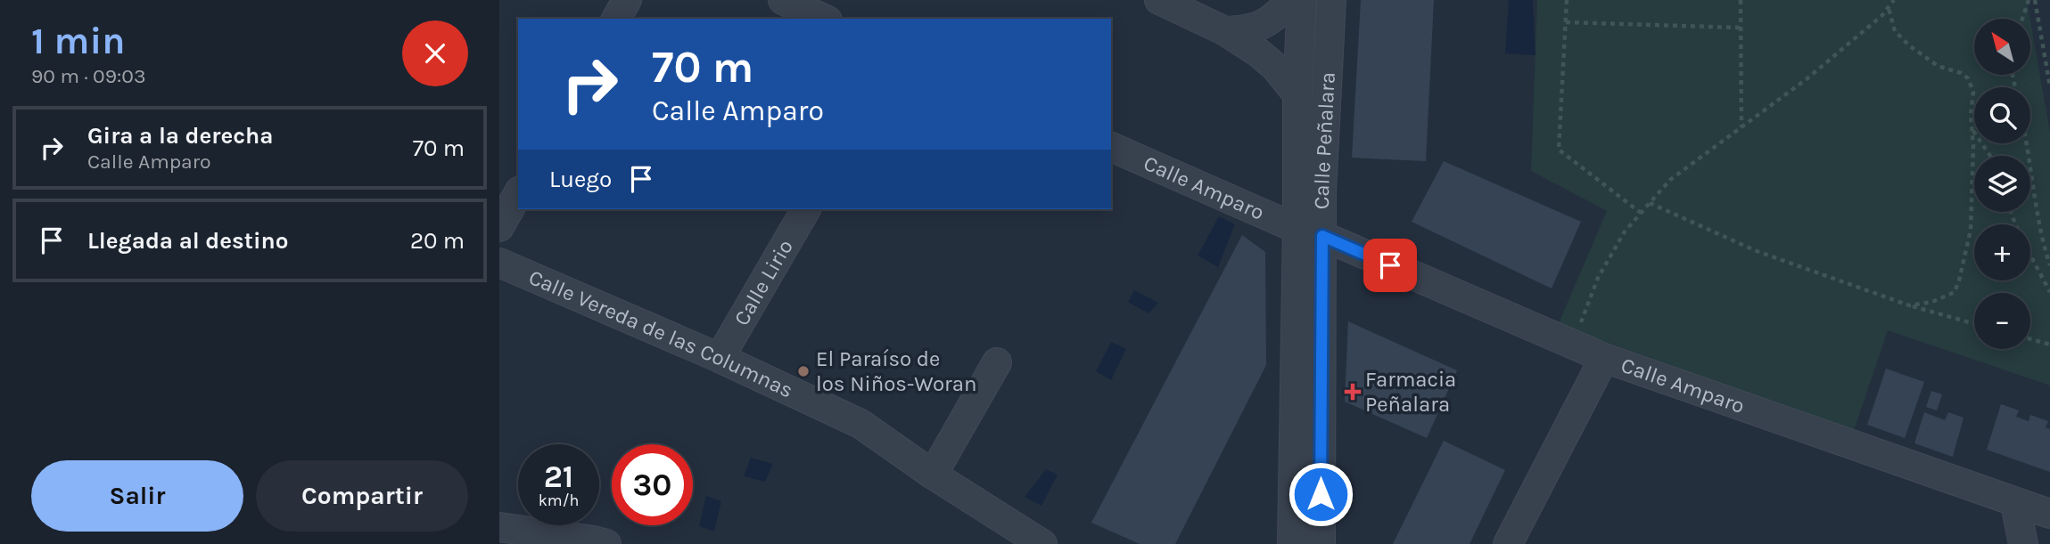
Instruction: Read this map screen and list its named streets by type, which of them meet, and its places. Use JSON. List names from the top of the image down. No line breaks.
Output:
{"streets":{"street":["Calle Peñalara","Calle Amparo","Calle Lirio","Calle Vereda de las Columnas"]},"crossings":[["Calle Peñalara","Calle Amparo"],["Calle Lirio","Calle Vereda de las Columnas"]],"places":{"other":["El Paraíso de los Niños-Woran"],"health":["Farmacia Peñalara"]},"north":"top left","page":{"heading":["1 min","90 m · 09:03"],"map_buttons":["+","−"],"turn":["70 m","Calle Amparo"],"list":[{"name":"Gira a la derecha","note":"Calle Amparo","value":"70 m"},{"name":"Llegada al destino","value":"20 m"}],"then":"Luego","speed":"21 km/h","limit":"30","buttons":["Salir","Compartir"]}}
